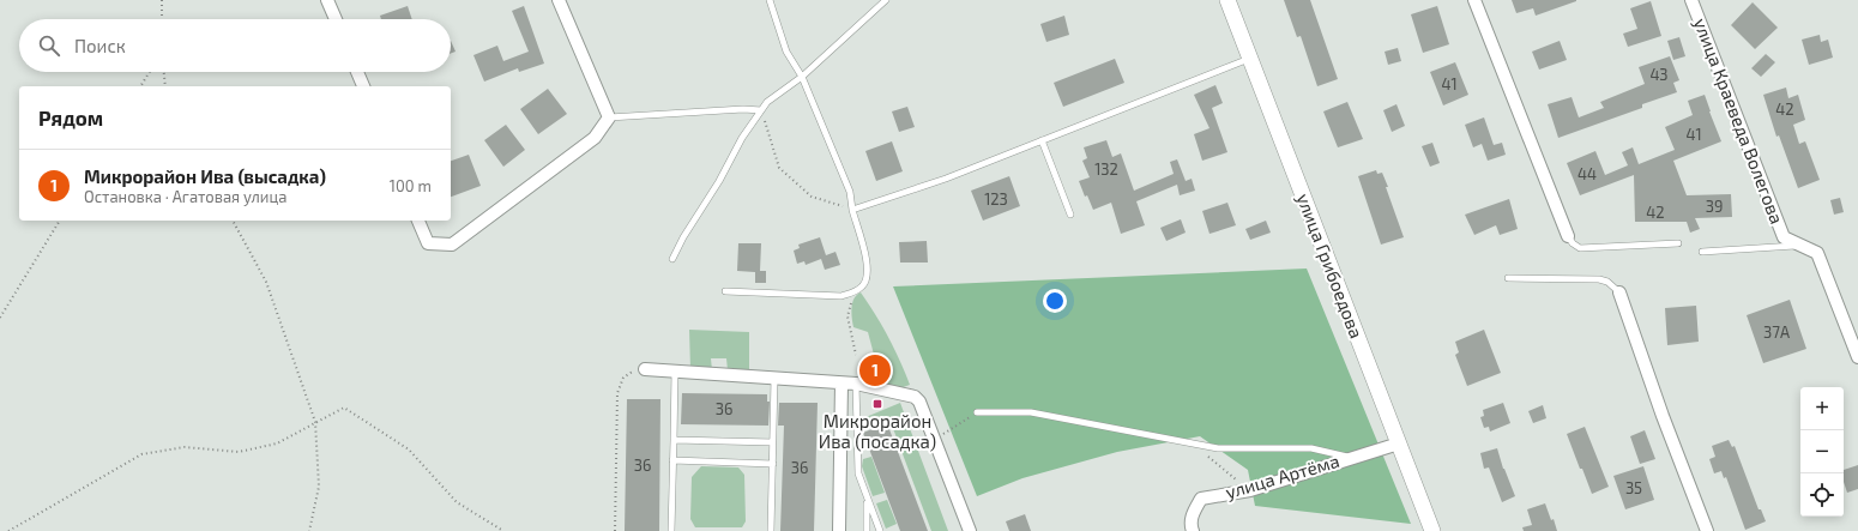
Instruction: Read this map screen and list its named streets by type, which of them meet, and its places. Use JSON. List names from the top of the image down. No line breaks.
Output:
{"streets":{"street":["улица Краеведа Волегова","улица Грибоедова","улица Артёма"]},"crossings":[["улица Грибоедова","улица Артёма"]],"places":{"transit":["Микрорайон Ива (посадка)"]},"house_numbers":["43","41","42","41","132","44","123","39","42","37А","36","36","36","35"],"page":{"search":"Поиск","heading":"Рядом","list":[{"mark":"1","name":"Микрорайон Ива (высадка)","note":"Остановка · Агатовая улица","value":"100 m"}],"pins":"1","map_buttons":["+","−"]}}
